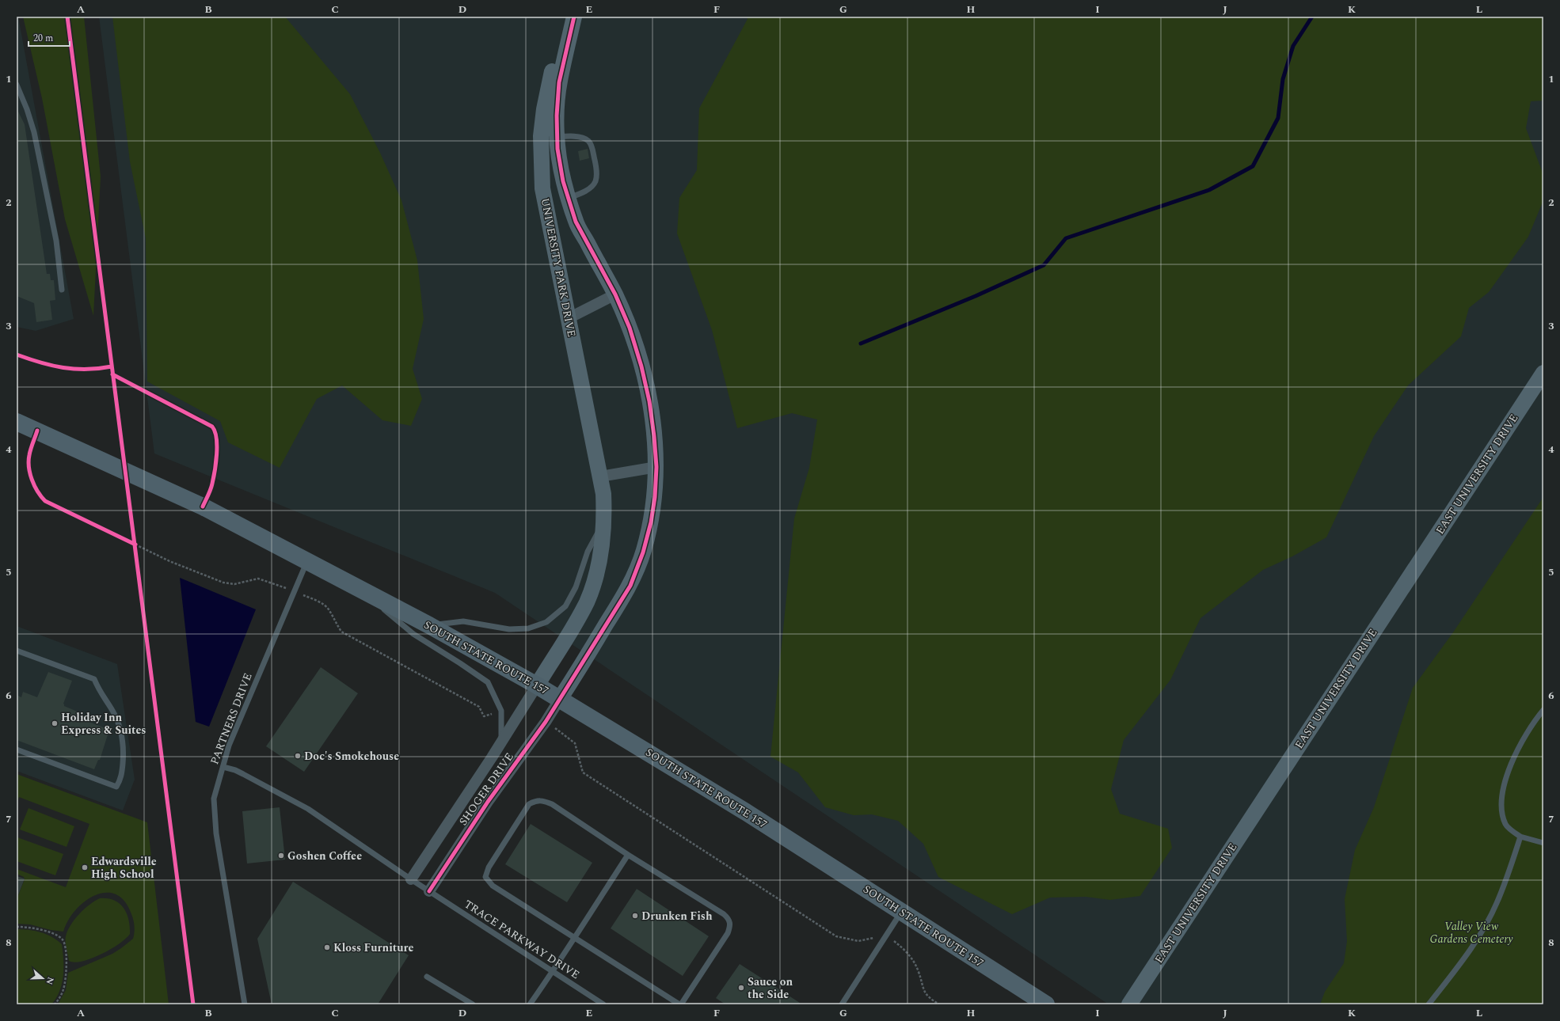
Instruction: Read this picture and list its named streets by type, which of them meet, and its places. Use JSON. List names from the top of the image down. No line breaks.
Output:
{"streets":{"main road":["SOUTH STATE ROUTE 157"],"street":["UNIVERSITY PARK DRIVE","EAST UNIVERSITY DRIVE","SHOGER DRIVE"],"lane":["PARTNERS DRIVE","TRACE PARKWAY DRIVE"]},"crossings":[["UNIVERSITY PARK DRIVE","SOUTH STATE ROUTE 157"],["UNIVERSITY PARK DRIVE","SHOGER DRIVE"],["SOUTH STATE ROUTE 157","PARTNERS DRIVE"],["SOUTH STATE ROUTE 157","SHOGER DRIVE"],["PARTNERS DRIVE","TRACE PARKWAY DRIVE"],["SHOGER DRIVE","TRACE PARKWAY DRIVE"]],"parks":["Valley View Gardens Cemetery"],"places":["Holiday Inn Express & Suites","Doc's Smokehouse","Goshen Coffee","Edwardsville High School","Drunken Fish","Kloss Furniture","Sauce on the Side"],"scale_bar":"20 m","north":"right","grid":{"columns":["A","B","C","D","E","F","G","H","I","J","K","L"],"rows":["1","2","3","4","5","6","7","8"]}}
